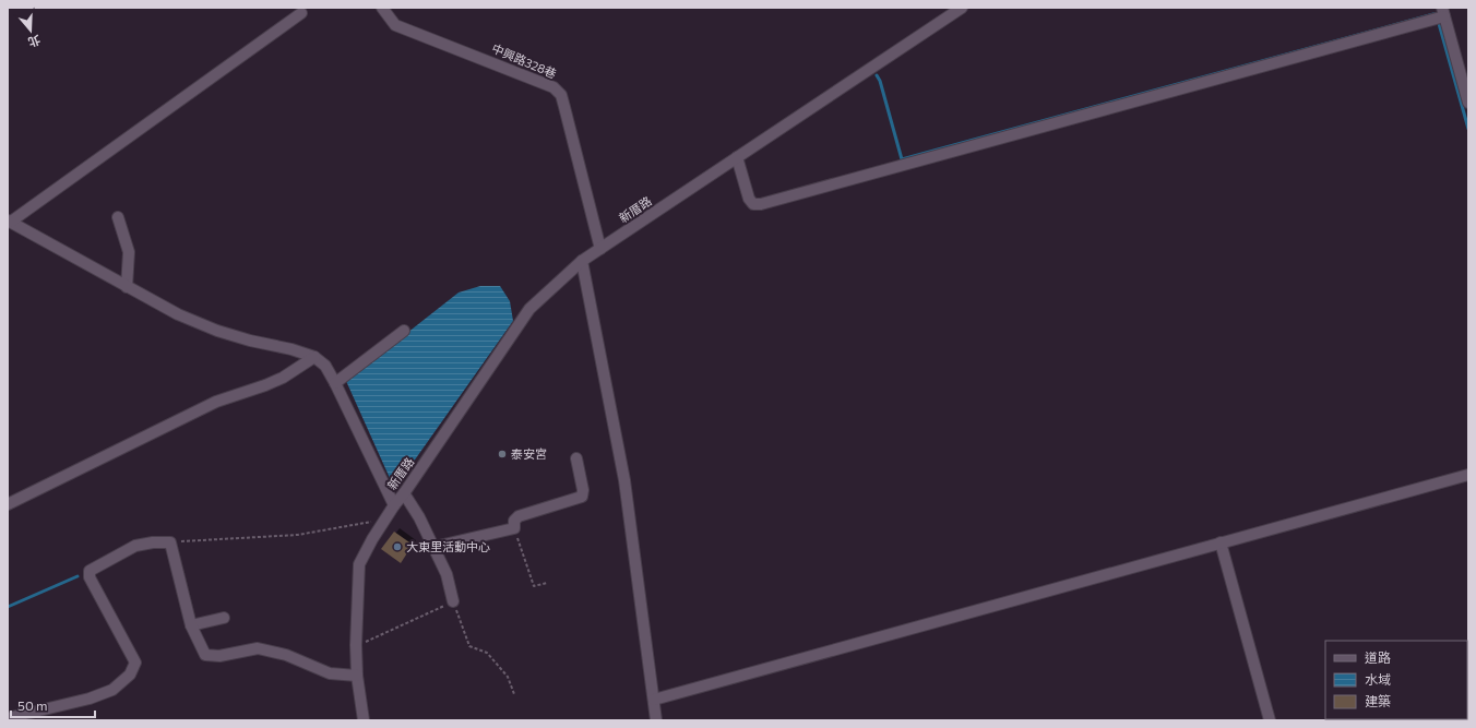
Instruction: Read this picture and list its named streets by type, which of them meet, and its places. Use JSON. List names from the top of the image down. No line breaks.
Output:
{"streets":{"street":["中興路328巷","新厝路"]},"crossings":[["中興路328巷","新厝路"]],"places":["泰安宮","大東里活動中心"],"legend":["道路","水域","建築"],"scale_bar":"50 m","north":"bottom"}
